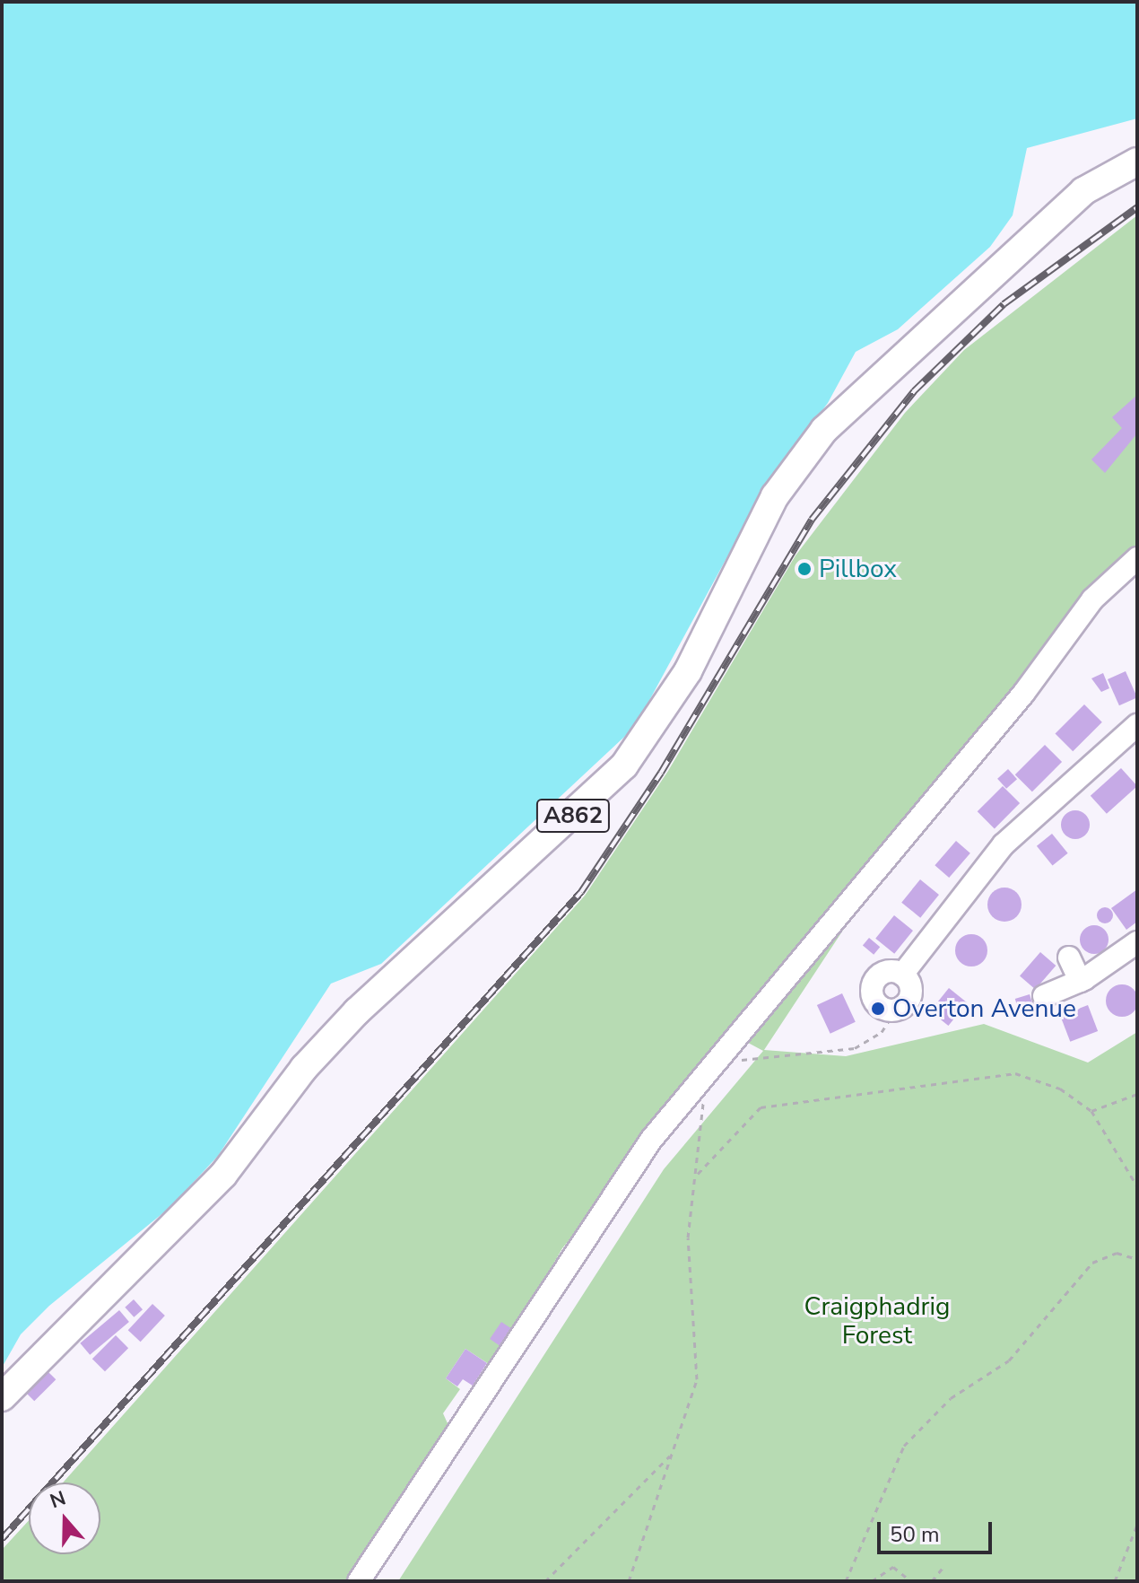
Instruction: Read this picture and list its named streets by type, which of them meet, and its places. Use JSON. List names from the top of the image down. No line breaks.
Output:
{"streets":{"main road":["A862"]},"parks":["Craigphadrig Forest"],"places":["Pillbox","Overton Avenue"],"scale_bar":"50 m","north":"top"}
